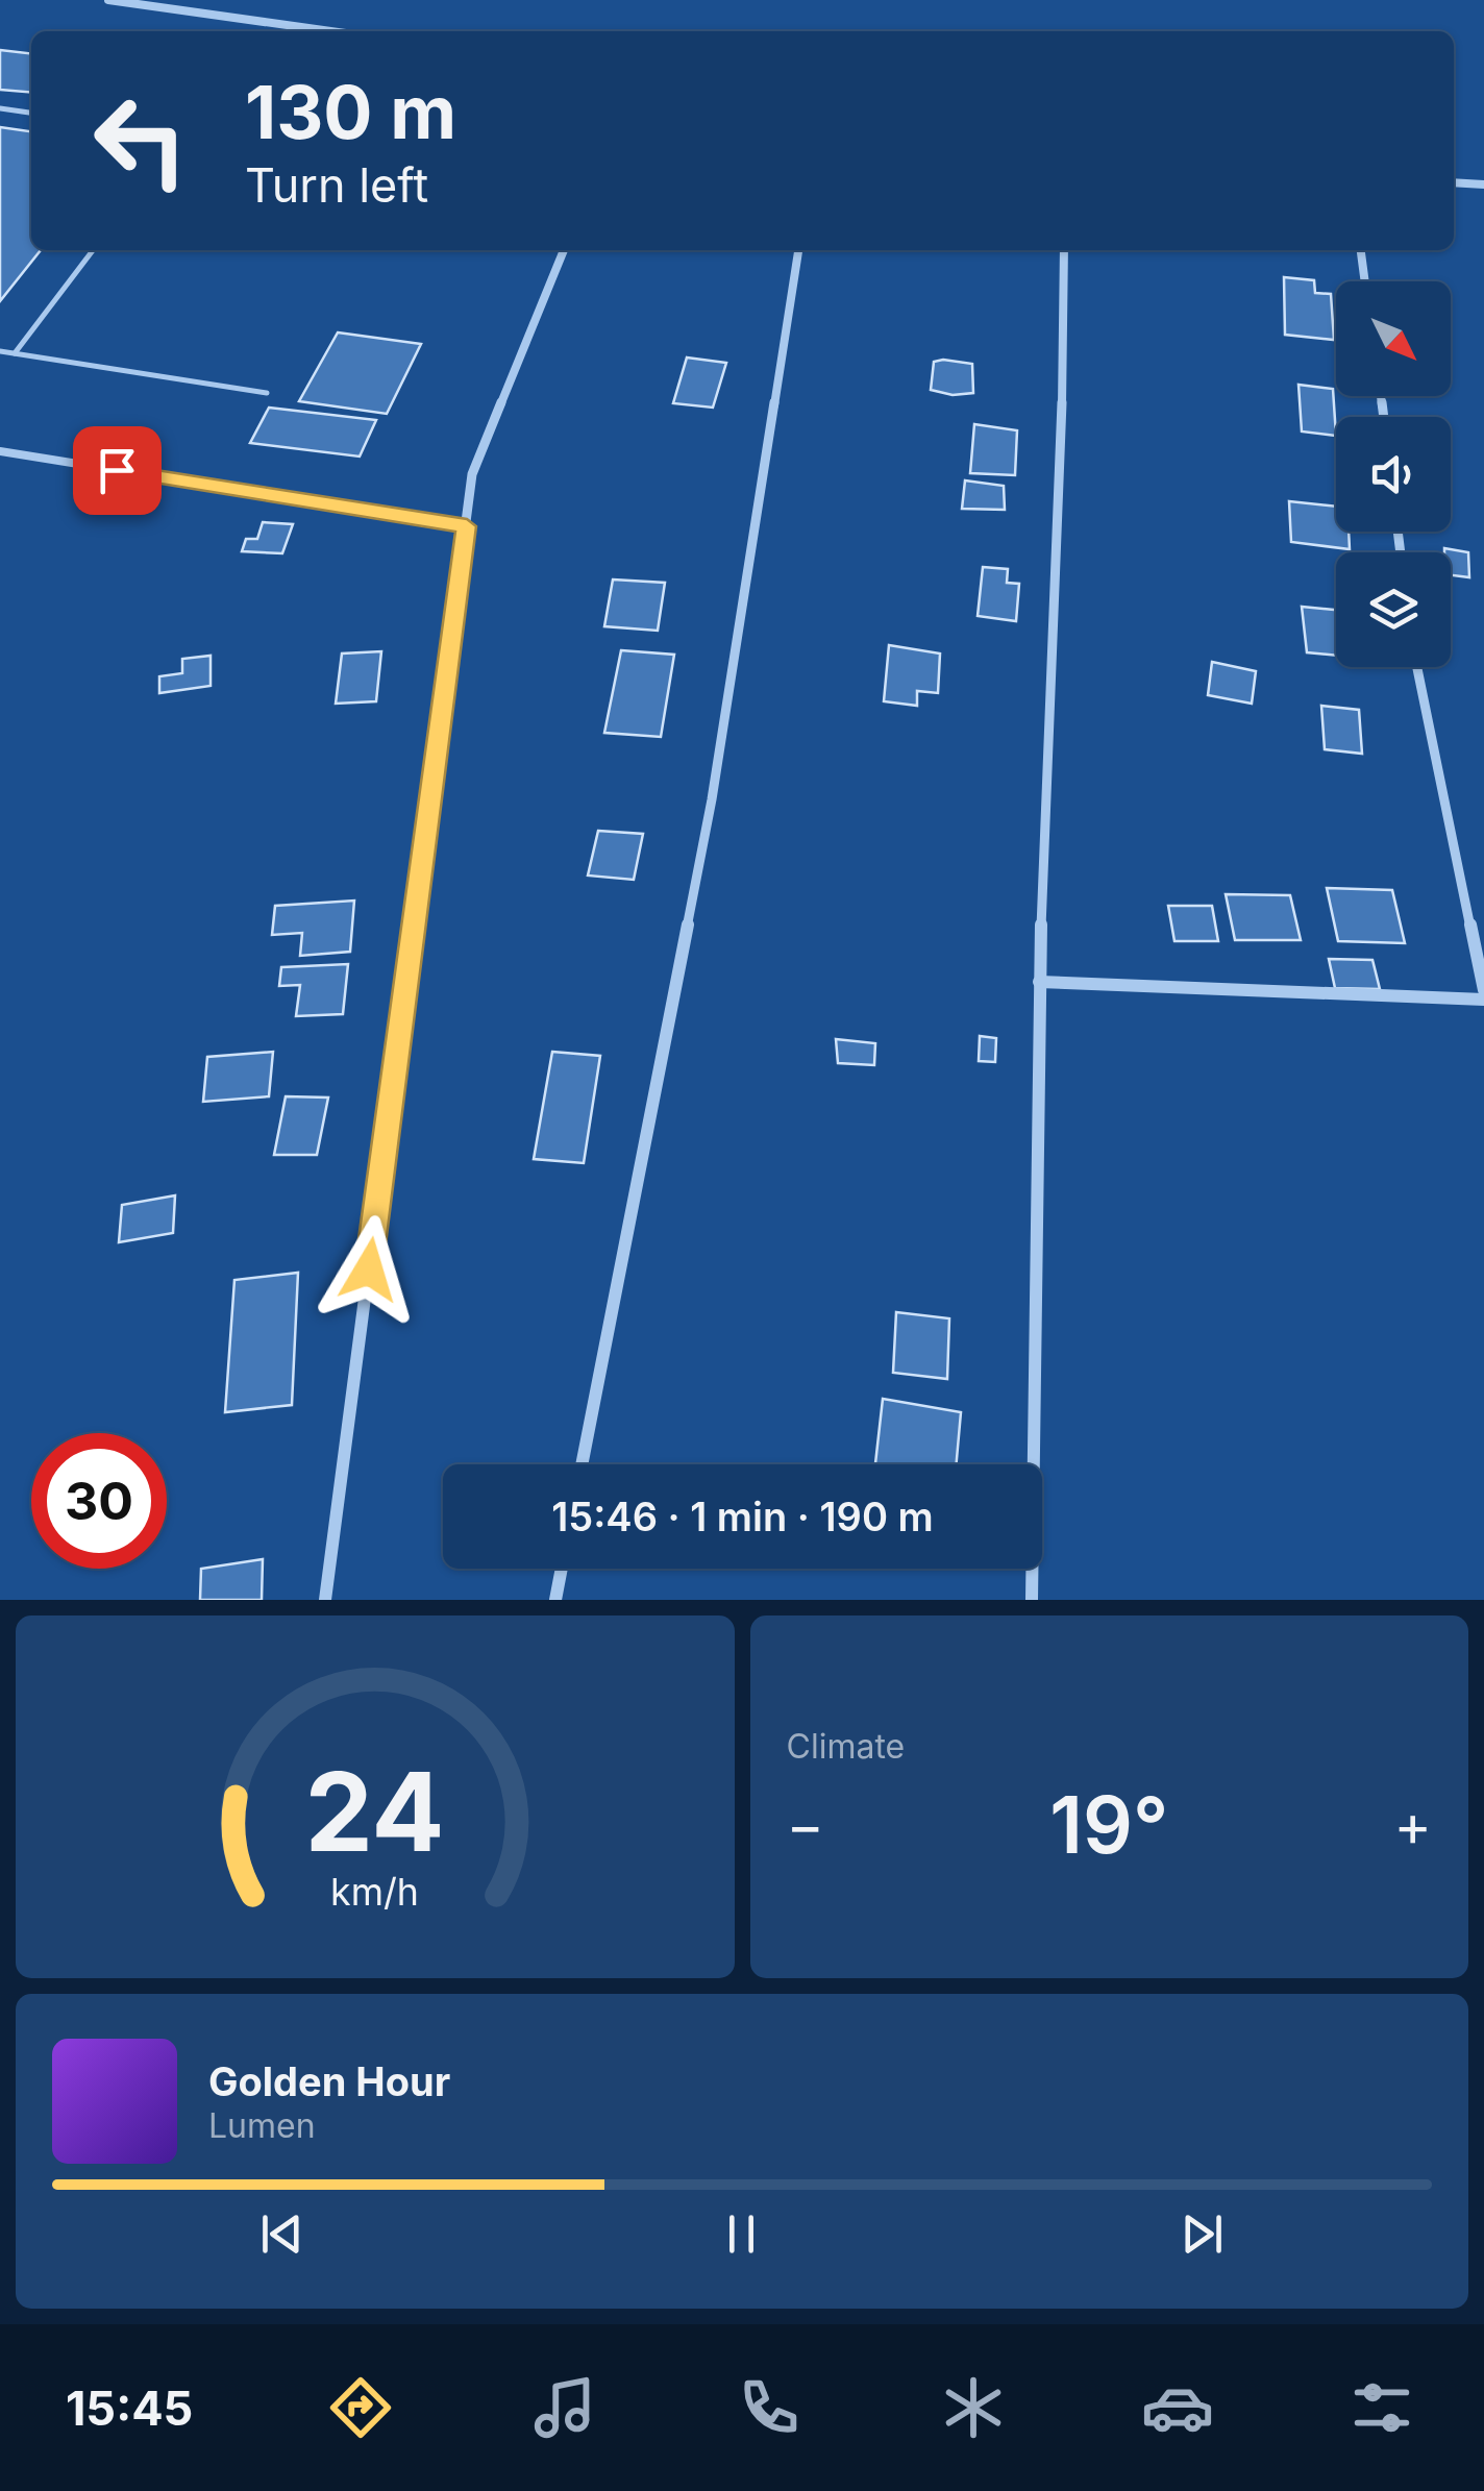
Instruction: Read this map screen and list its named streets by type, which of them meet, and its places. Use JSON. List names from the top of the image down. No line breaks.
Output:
{"north":"bottom right","page":{"turn":["130 m","Turn left"],"limit":"30","trip":"15:46 · 1 min · 190 m","tile":"Climate","heat":["−","19°","+"],"song":["Golden Hour","Lumen"],"tabs":"15:45","gauge":["24","km/h"]}}
